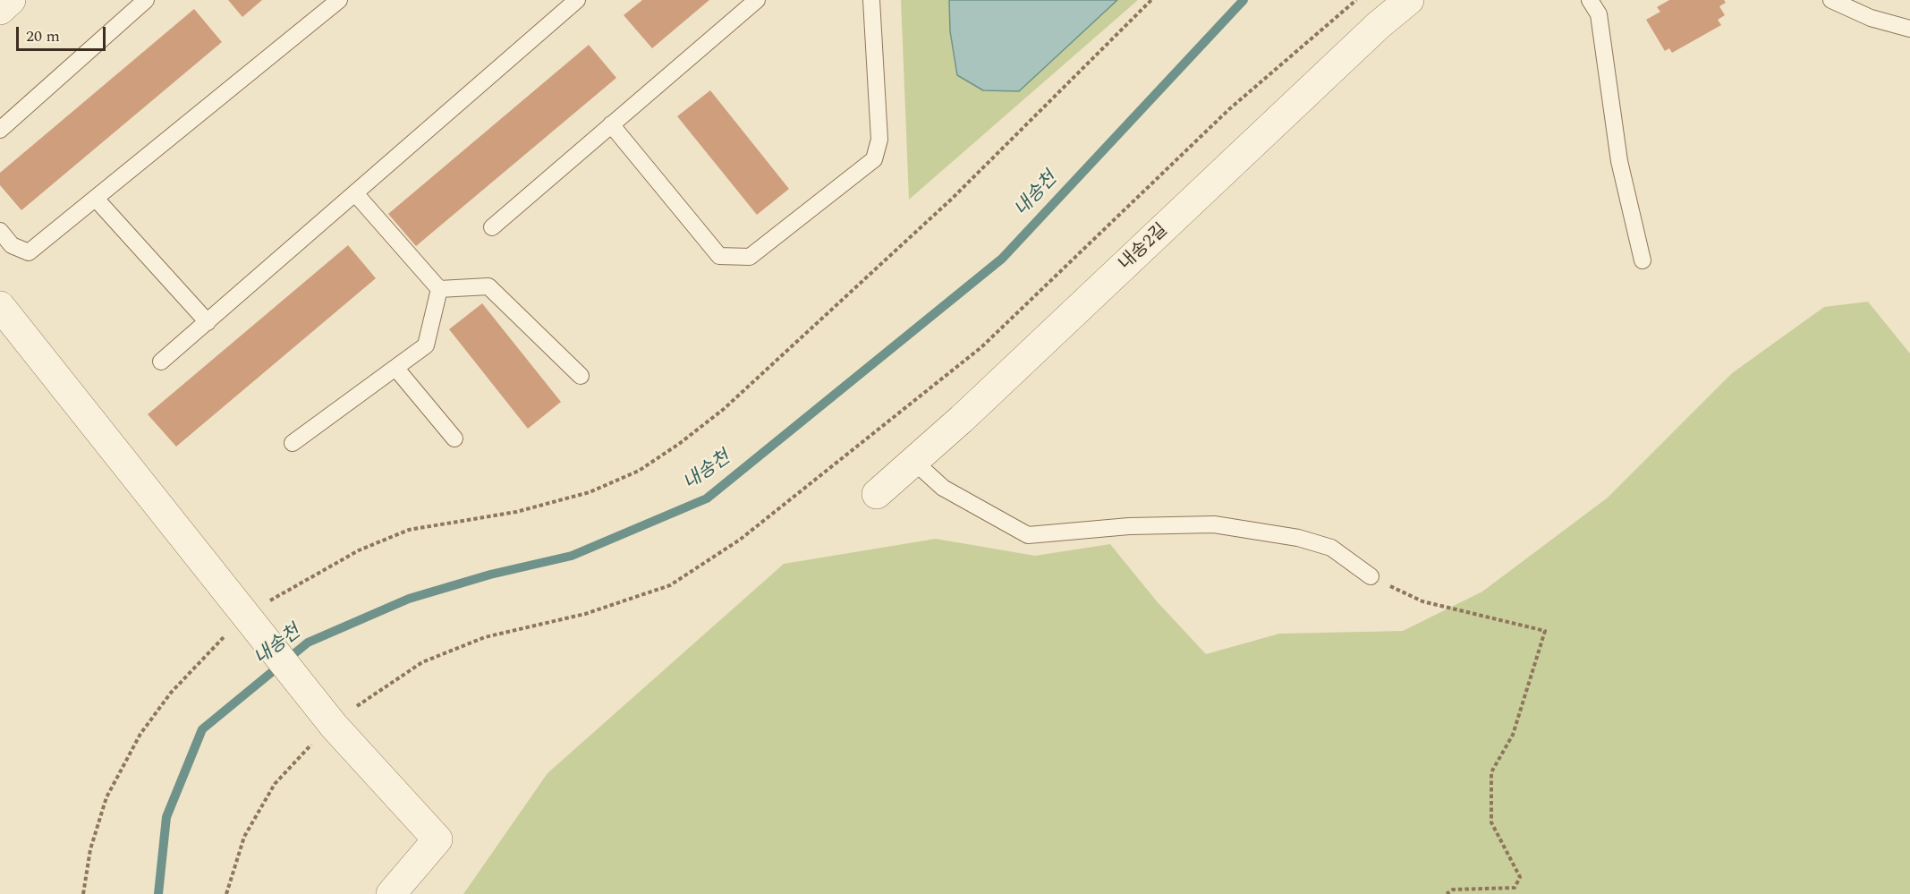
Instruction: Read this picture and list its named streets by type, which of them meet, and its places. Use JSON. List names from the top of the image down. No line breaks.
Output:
{"streets":{"street":["내송2길"]},"water":["내송천"],"scale_bar":"20 m"}
